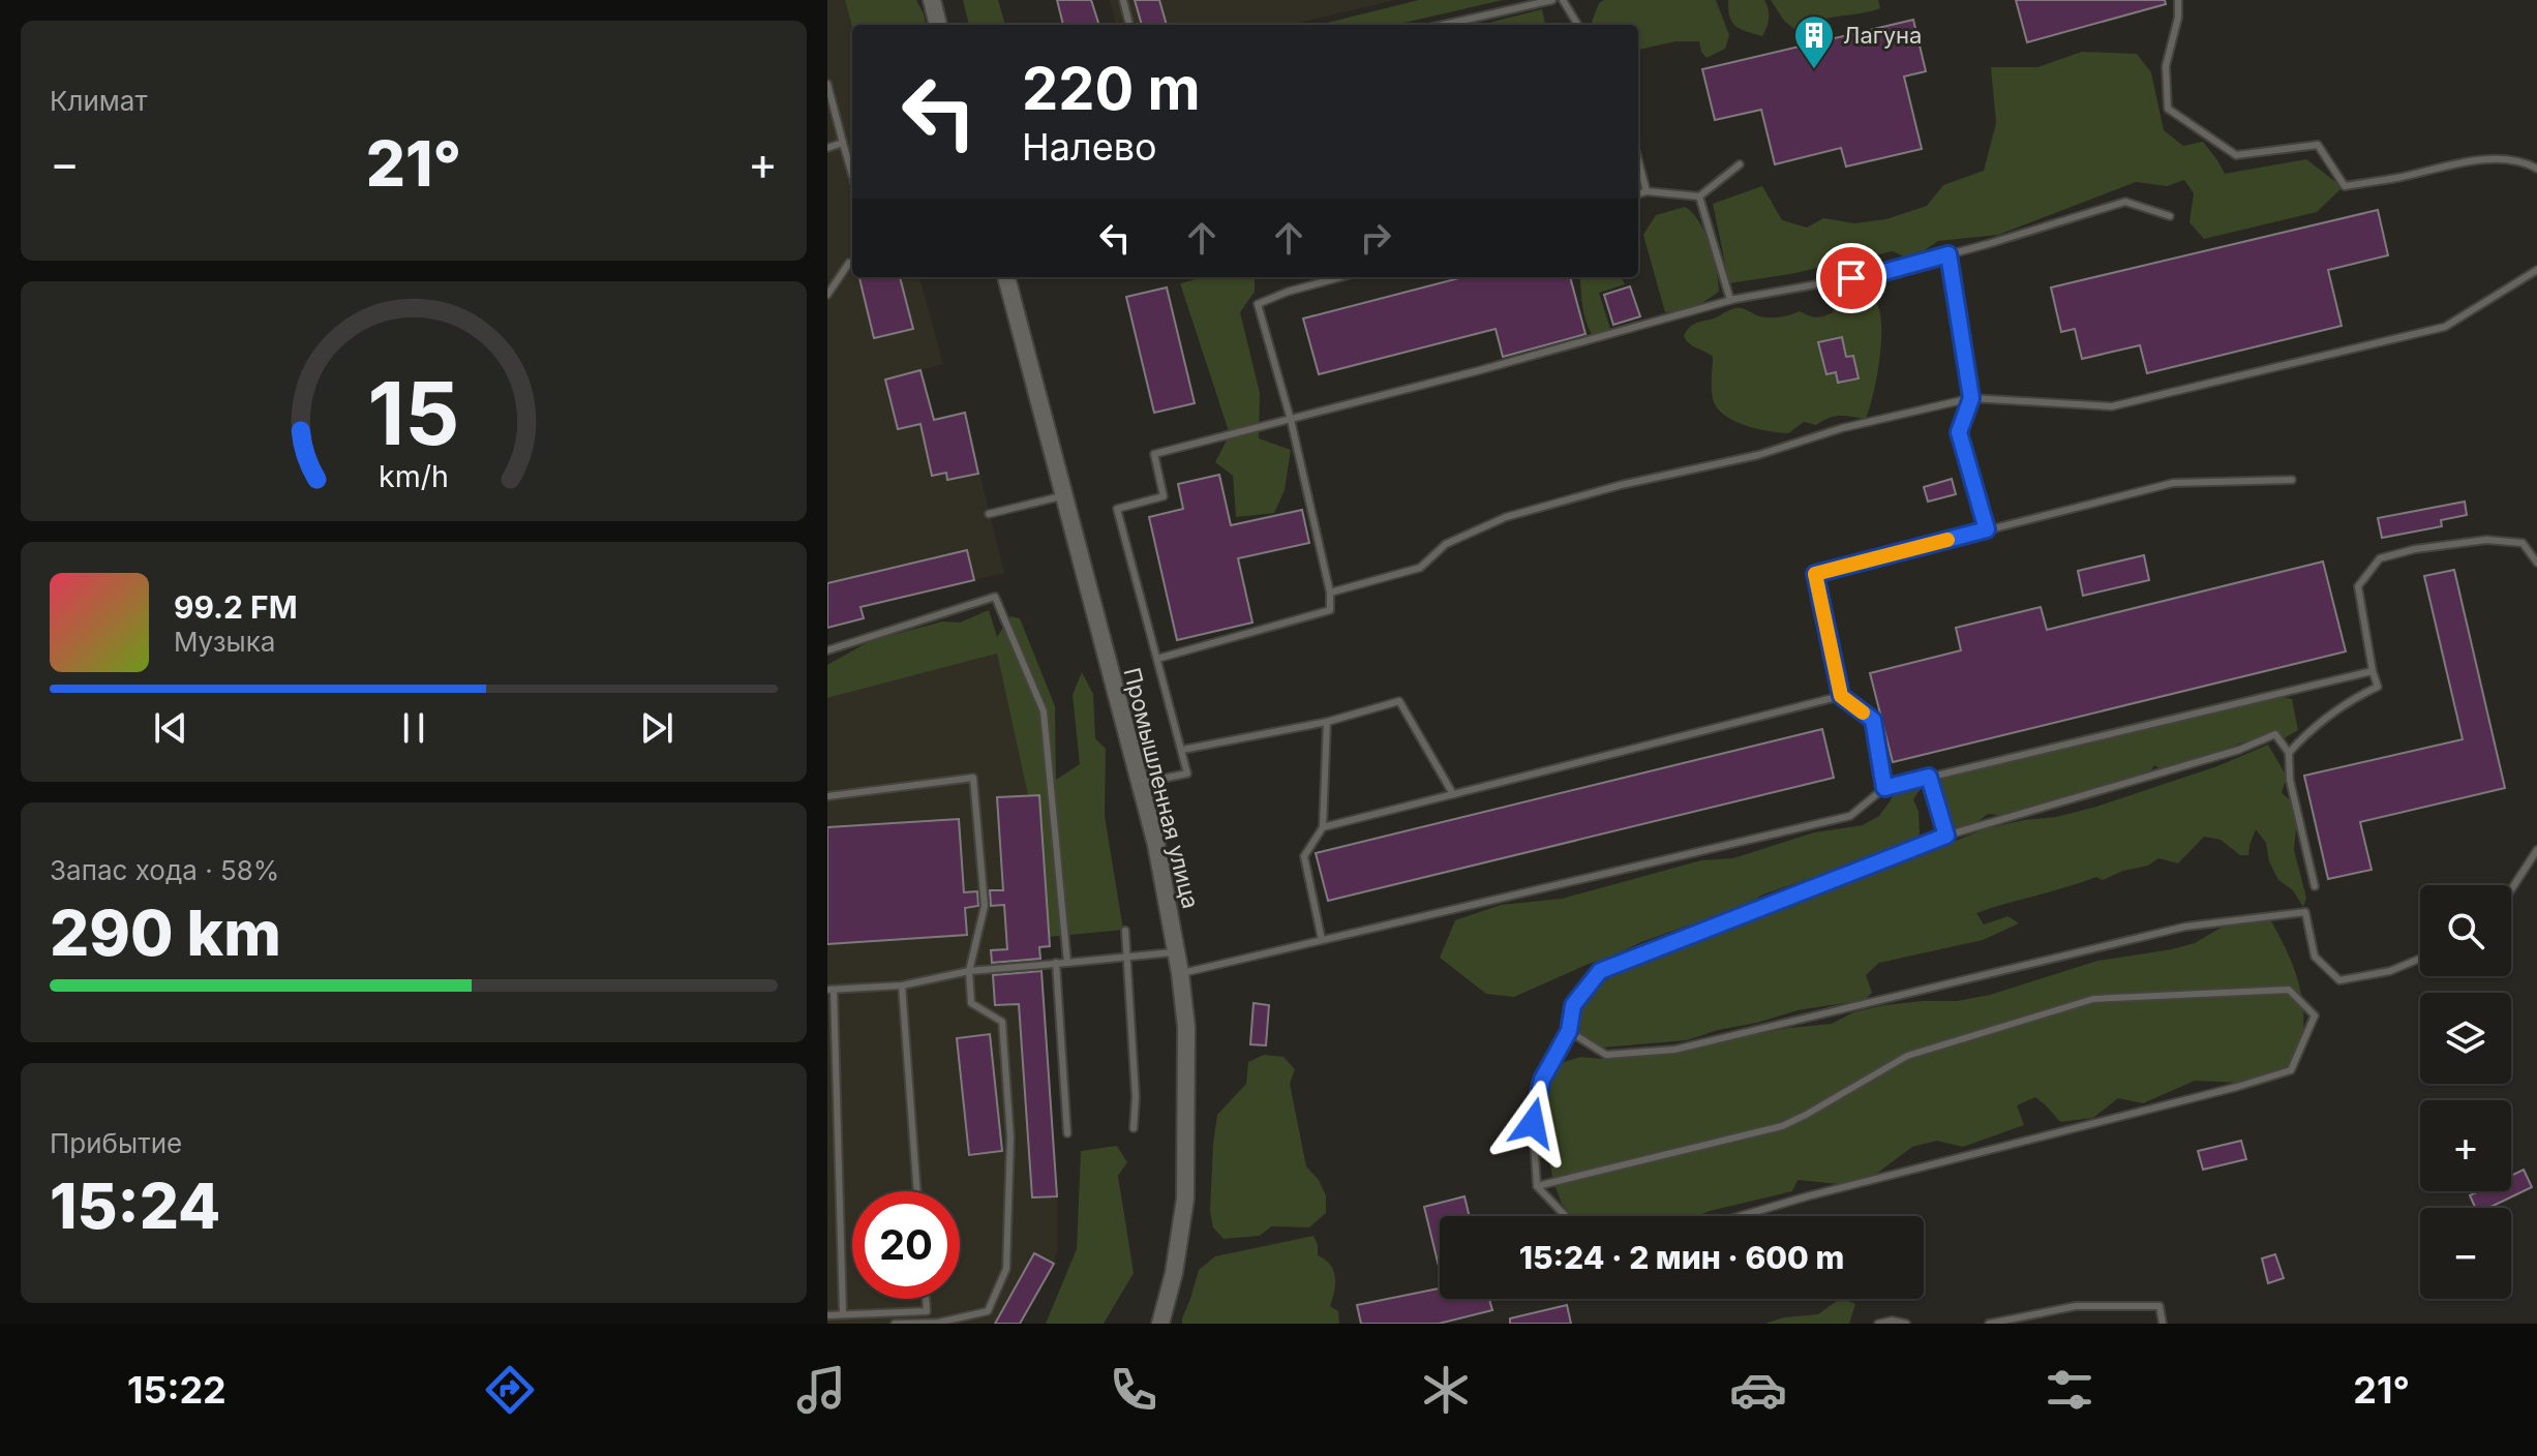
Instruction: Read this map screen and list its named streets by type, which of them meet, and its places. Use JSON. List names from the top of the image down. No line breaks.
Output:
{"streets":{"street":["Промышленная улица"]},"places":{"building":["Лагуна"]},"page":{"tile":["Климат",["Запас хода · 58%","290 km"],["Прибытие","15:24"]],"turn":["220 m","Налево"],"heat":["−","21°","+"],"song":["99.2 FM","Музыка"],"map_buttons":["+","−"],"limit":"20","trip":"15:24 · 2 мин · 600 m","tabs":["15:22","21°"],"gauge":["15","km/h"]}}
